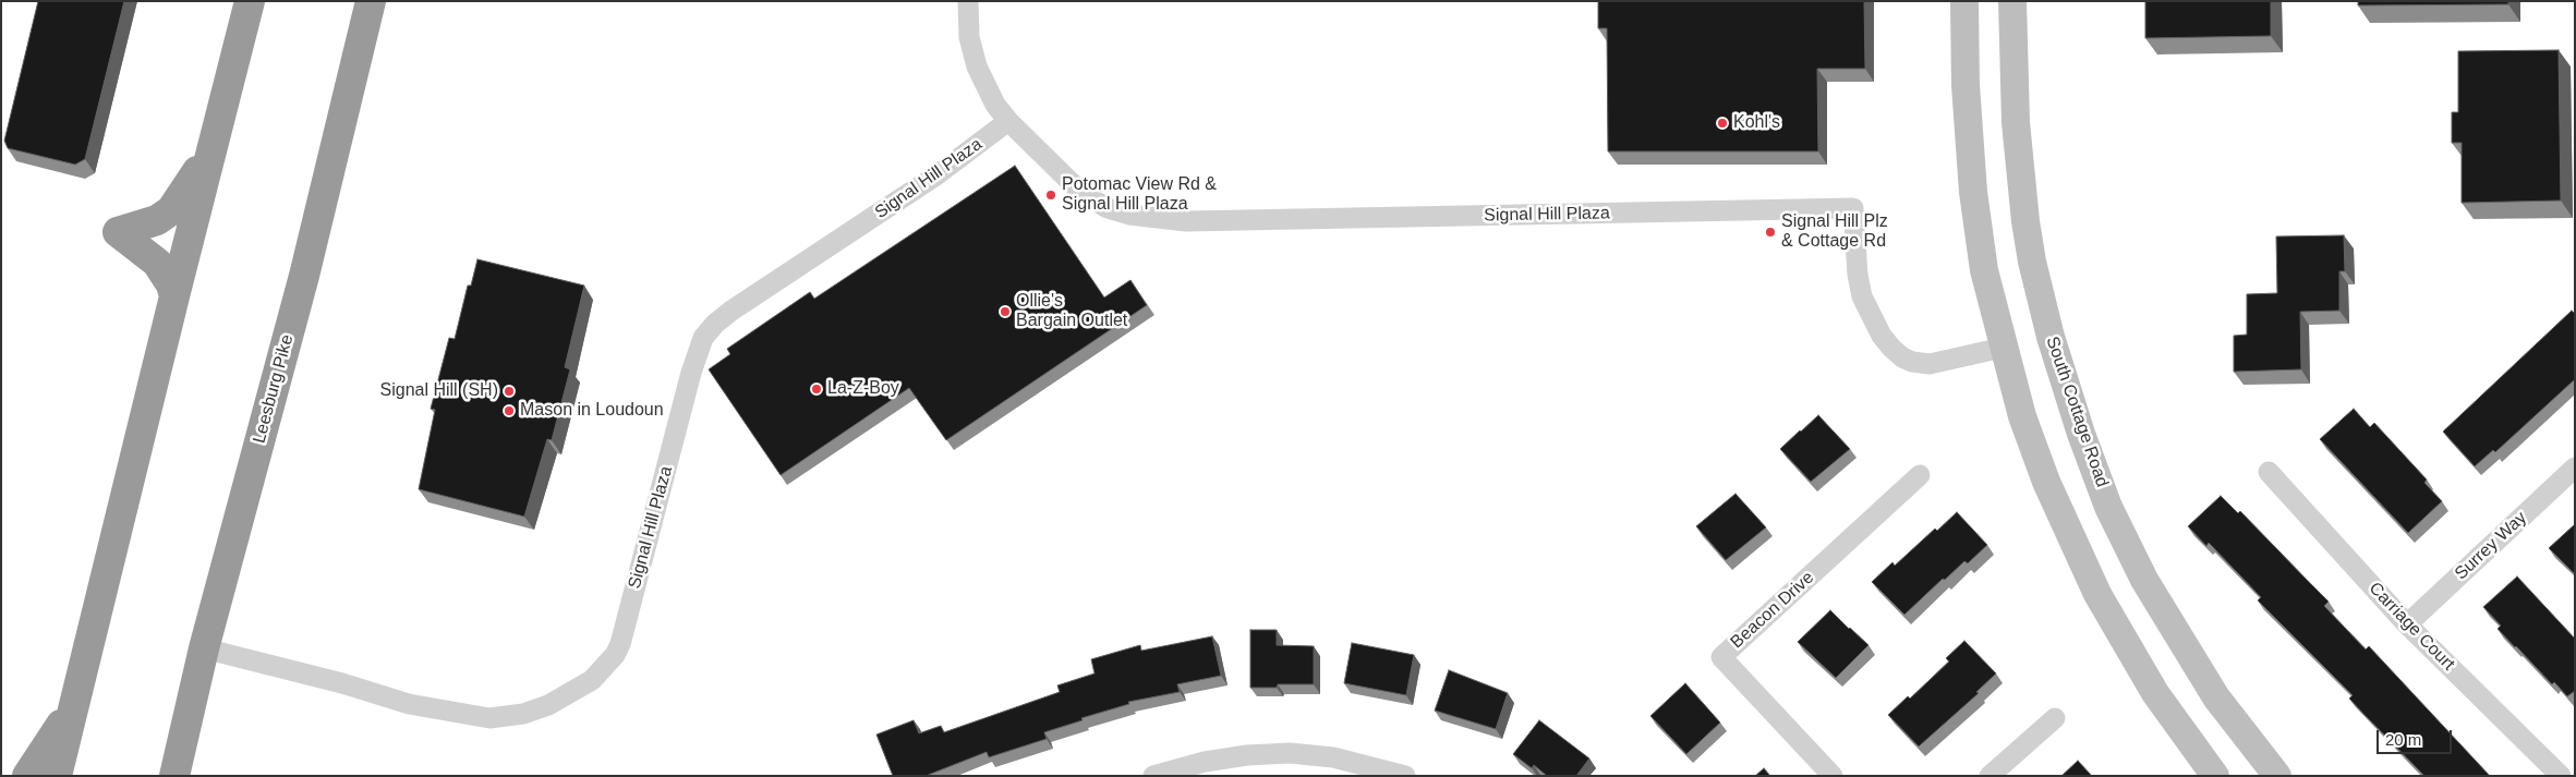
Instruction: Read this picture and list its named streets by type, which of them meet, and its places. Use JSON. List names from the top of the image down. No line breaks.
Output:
{"streets":{"highway":["Leesburg Pike"],"street":["Signal Hill Plaza","South Cottage Road","Surrey Way","Beacon Drive","Carriage Court"]},"crossings":[["Signal Hill Plaza","Leesburg Pike"],["Surrey Way","Carriage Court"]],"places":["Kohl's","Potomac View Rd & Signal Hill Plaza","Signal Hill Plz & Cottage Rd","Ollie's Bargain Outlet","La-Z-Boy","Signal Hill (SH)","Mason in Loudoun"],"scale_bar":"20 m"}
